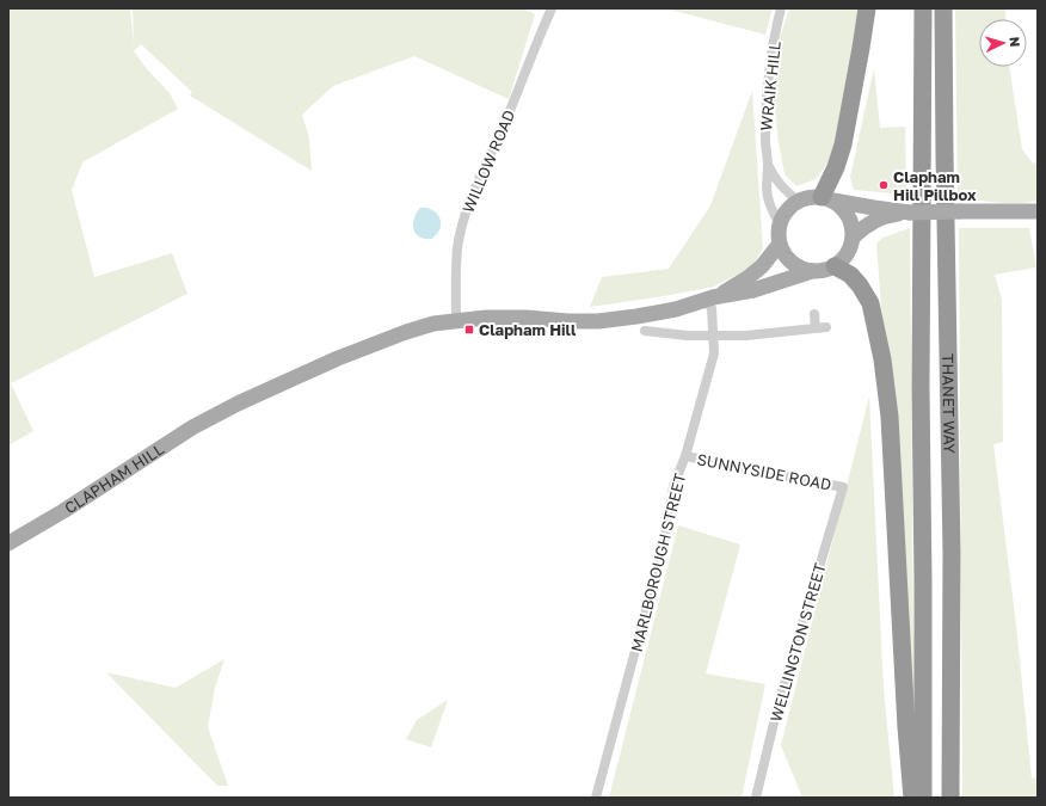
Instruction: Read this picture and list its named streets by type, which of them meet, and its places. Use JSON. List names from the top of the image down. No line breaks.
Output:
{"streets":{"highway":["THANET WAY"],"main road":["CLAPHAM HILL"],"street":["WRAIK HILL","WILLOW ROAD","SUNNYSIDE ROAD","MARLBOROUGH STREET","WELLINGTON STREET"]},"crossings":[["WRAIK HILL","CLAPHAM HILL"],["WILLOW ROAD","CLAPHAM HILL"],["SUNNYSIDE ROAD","MARLBOROUGH STREET"],["SUNNYSIDE ROAD","WELLINGTON STREET"],["CLAPHAM HILL","MARLBOROUGH STREET"]],"places":{"other":["Clapham Hill Pillbox"],"transit":["Clapham Hill"]},"north":"right"}
